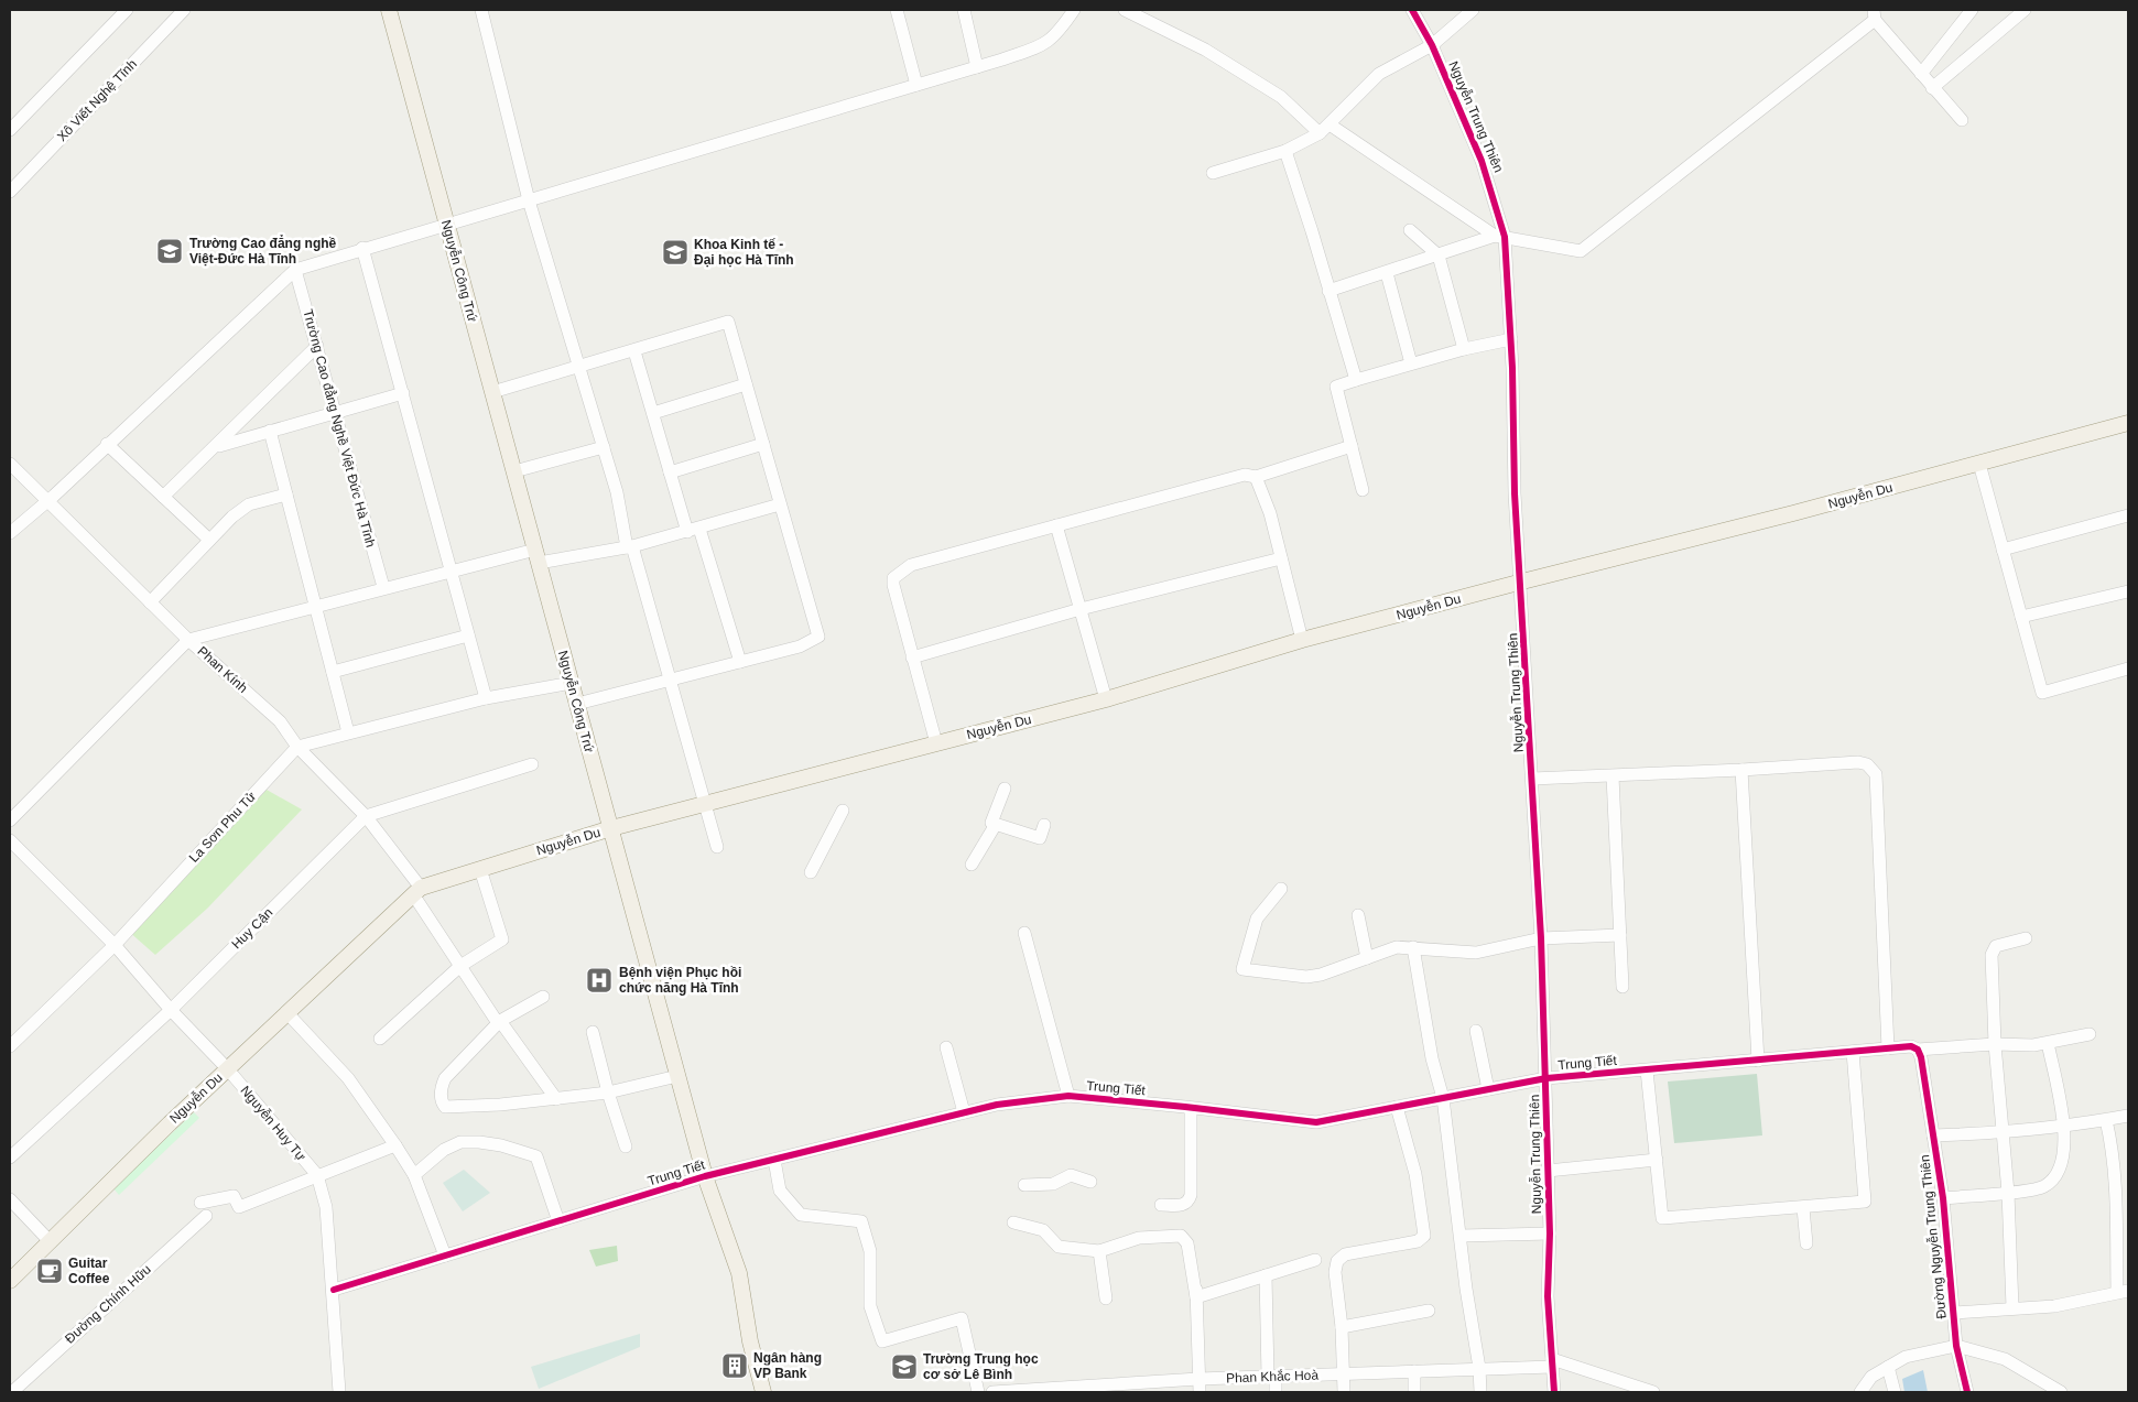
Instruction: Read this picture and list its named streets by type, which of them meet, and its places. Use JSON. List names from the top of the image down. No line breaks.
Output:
{"streets":{"main road":["Nguyễn Công Trứ","Nguyễn Du"],"street":["Xô Viết Nghệ Tĩnh","Nguyễn Trung Thiên","Trường Cao đẳng Nghề Việt Đức Hà Tĩnh","Phan Kính","La Sơn Phu Tử","Huy Cận","Trung Tiết","Nguyễn Huy Tự","Đường Nguyễn Trung Thiên","Đường Chính Hữu","Phan Khắc Hoà"]},"crossings":[["Nguyễn Trung Thiên","Nguyễn Du"],["Nguyễn Trung Thiên","Trung Tiết"],["Nguyễn Trung Thiên","Phan Khắc Hoà"],["Nguyễn Công Trứ","Nguyễn Du"],["Nguyễn Công Trứ","Trung Tiết"],["Nguyễn Du","Phan Kính"],["Nguyễn Du","Nguyễn Huy Tự"],["Phan Kính","La Sơn Phu Tử"],["Phan Kính","Huy Cận"],["La Sơn Phu Tử","Nguyễn Huy Tự"],["Huy Cận","Nguyễn Huy Tự"],["Trung Tiết","Nguyễn Huy Tự"],["Trung Tiết","Đường Nguyễn Trung Thiên"]],"places":{"school or university":["Trường Cao đẳng nghề Việt-Đức Hà Tĩnh","Khoa Kinh tế - Đại học Hà Tĩnh","Trường Trung học cơ sở Lê Bình"],"hospital":["Bệnh viện Phục hồi chức năng Hà Tĩnh"],"cafe":["Guitar Coffee"],"building":["Ngân hàng VP Bank"]}}
